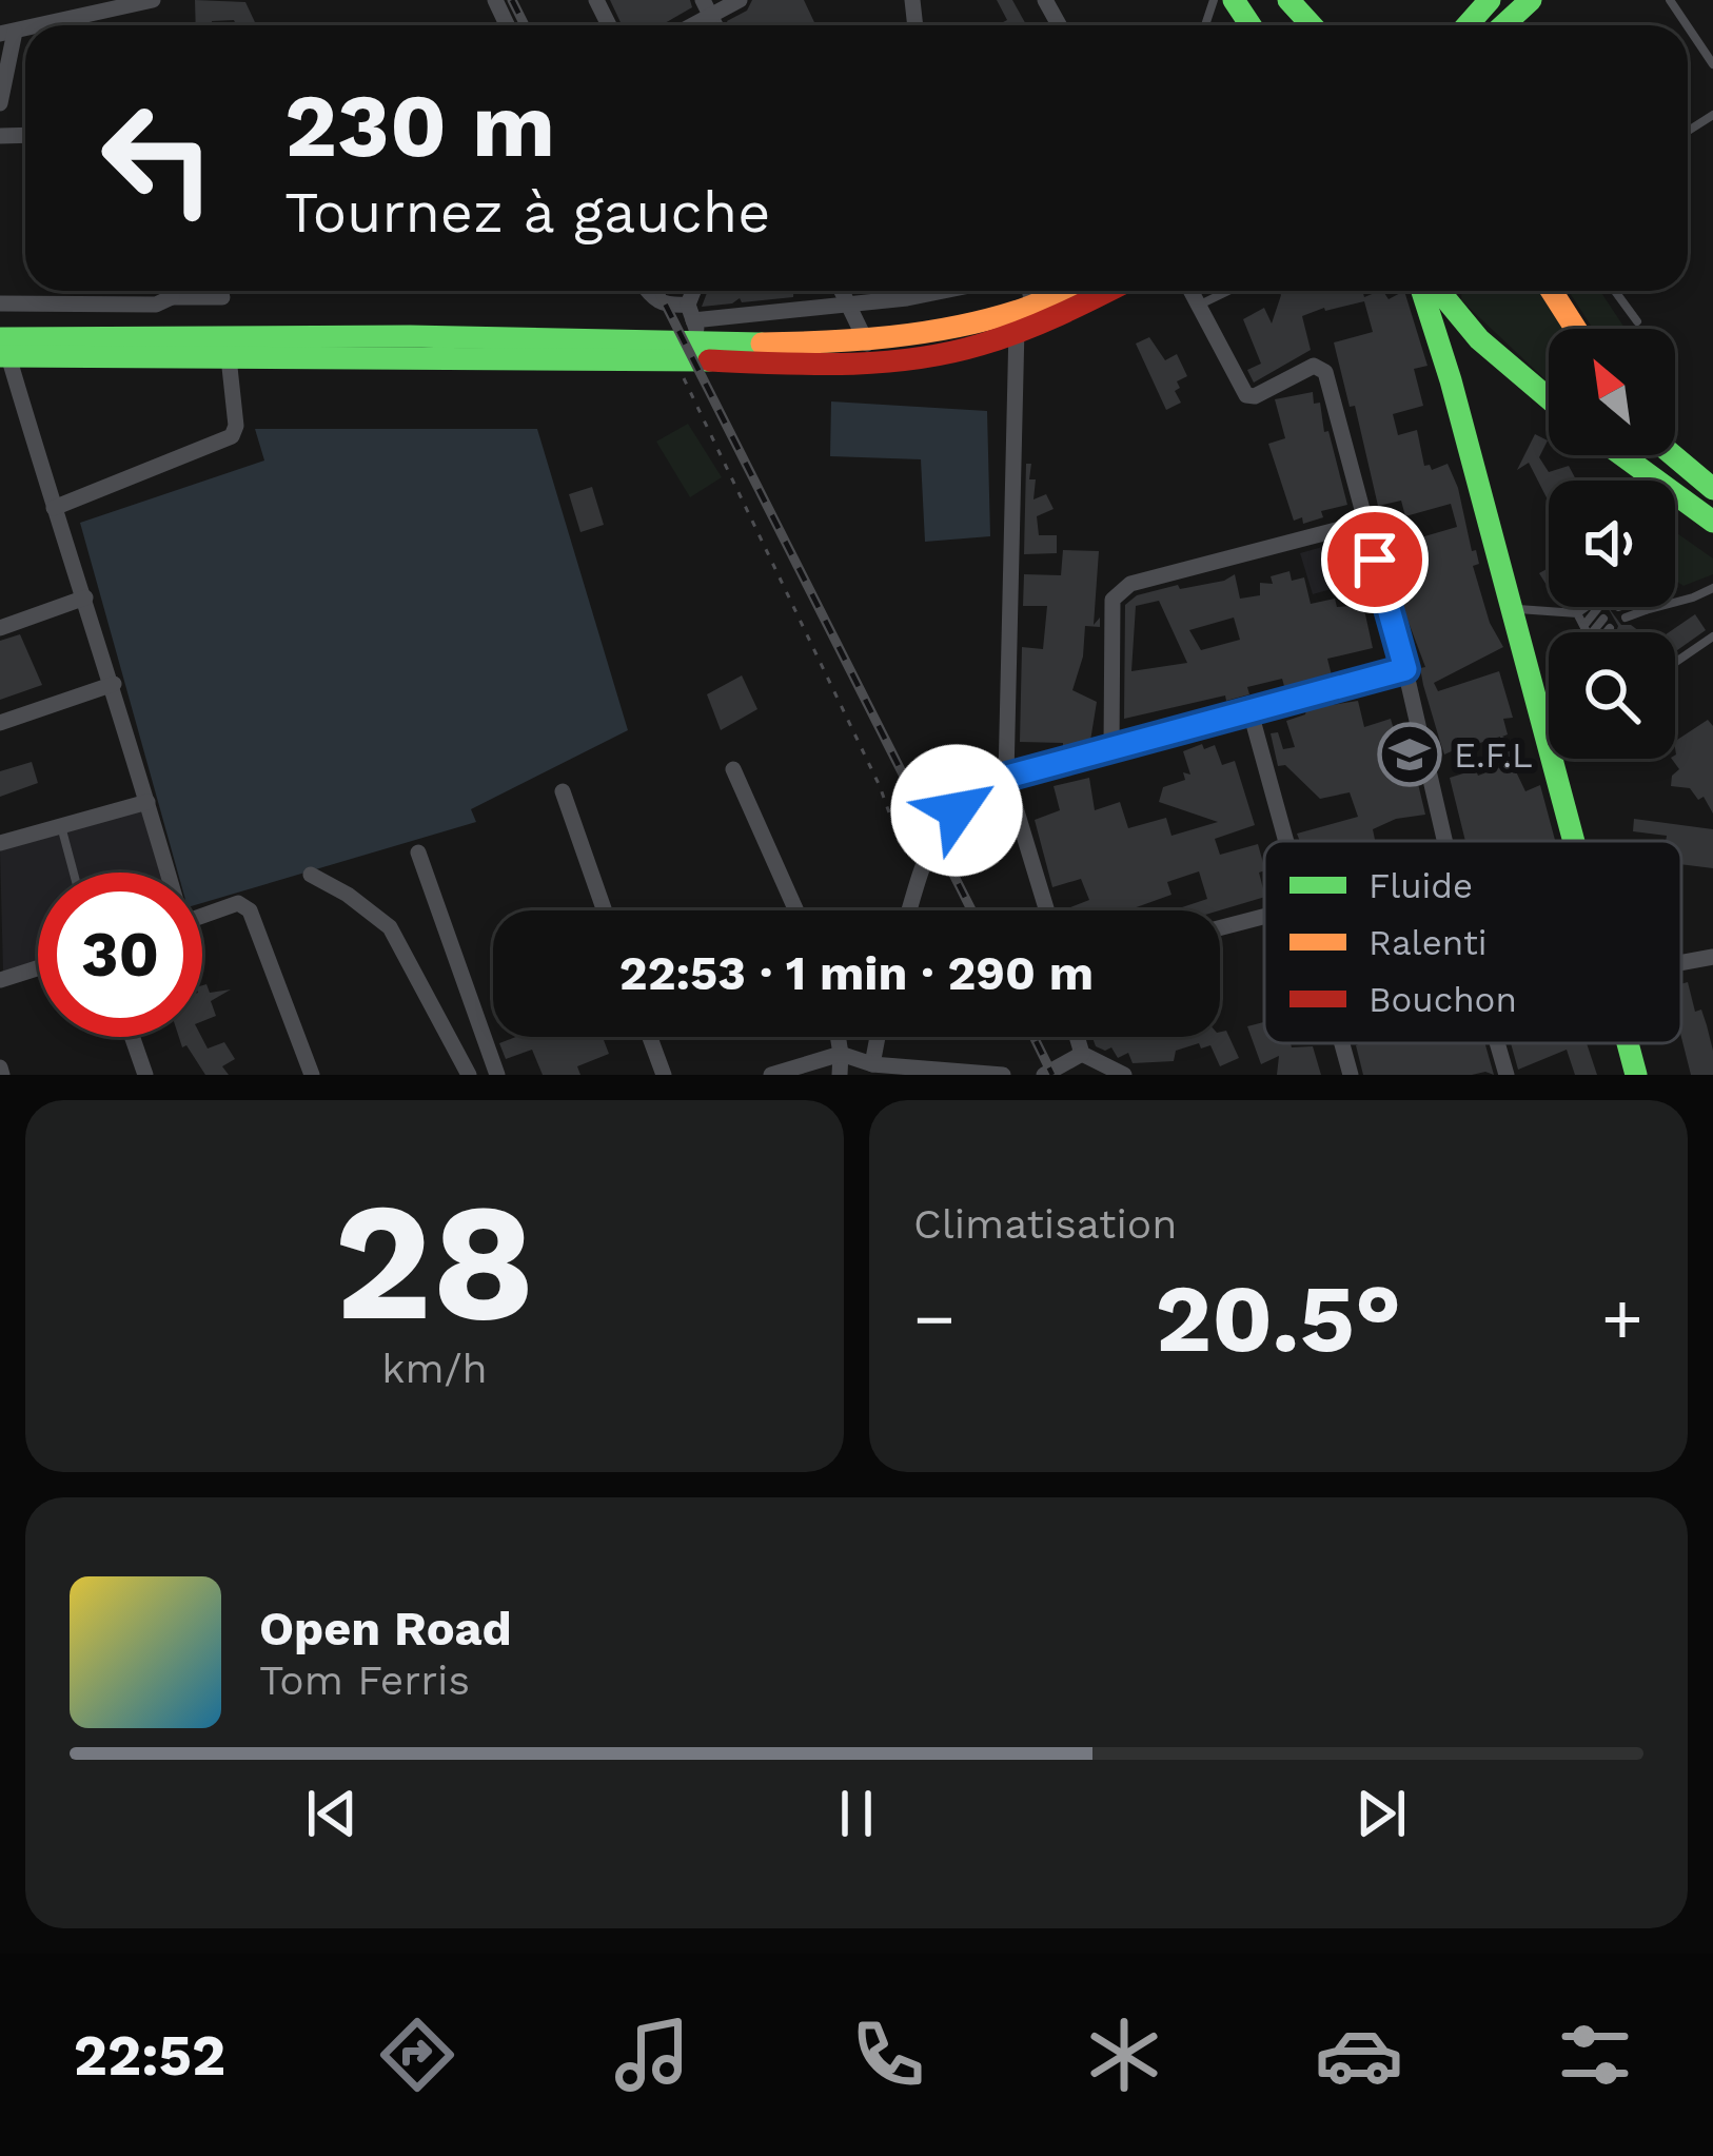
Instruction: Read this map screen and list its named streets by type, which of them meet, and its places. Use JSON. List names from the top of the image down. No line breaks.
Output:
{"places":{"school or university":["E.F.L"]},"legend":["Fluide","Ralenti","Bouchon"],"north":"top left","page":{"turn":["230 m","Tournez à gauche"],"limit":"30","trip":"22:53 · 1 min · 290 m","tile":[["28","km/h"],"Climatisation"],"heat":["−","20.5°","+"],"song":["Open Road","Tom Ferris"],"tabs":"22:52"}}
